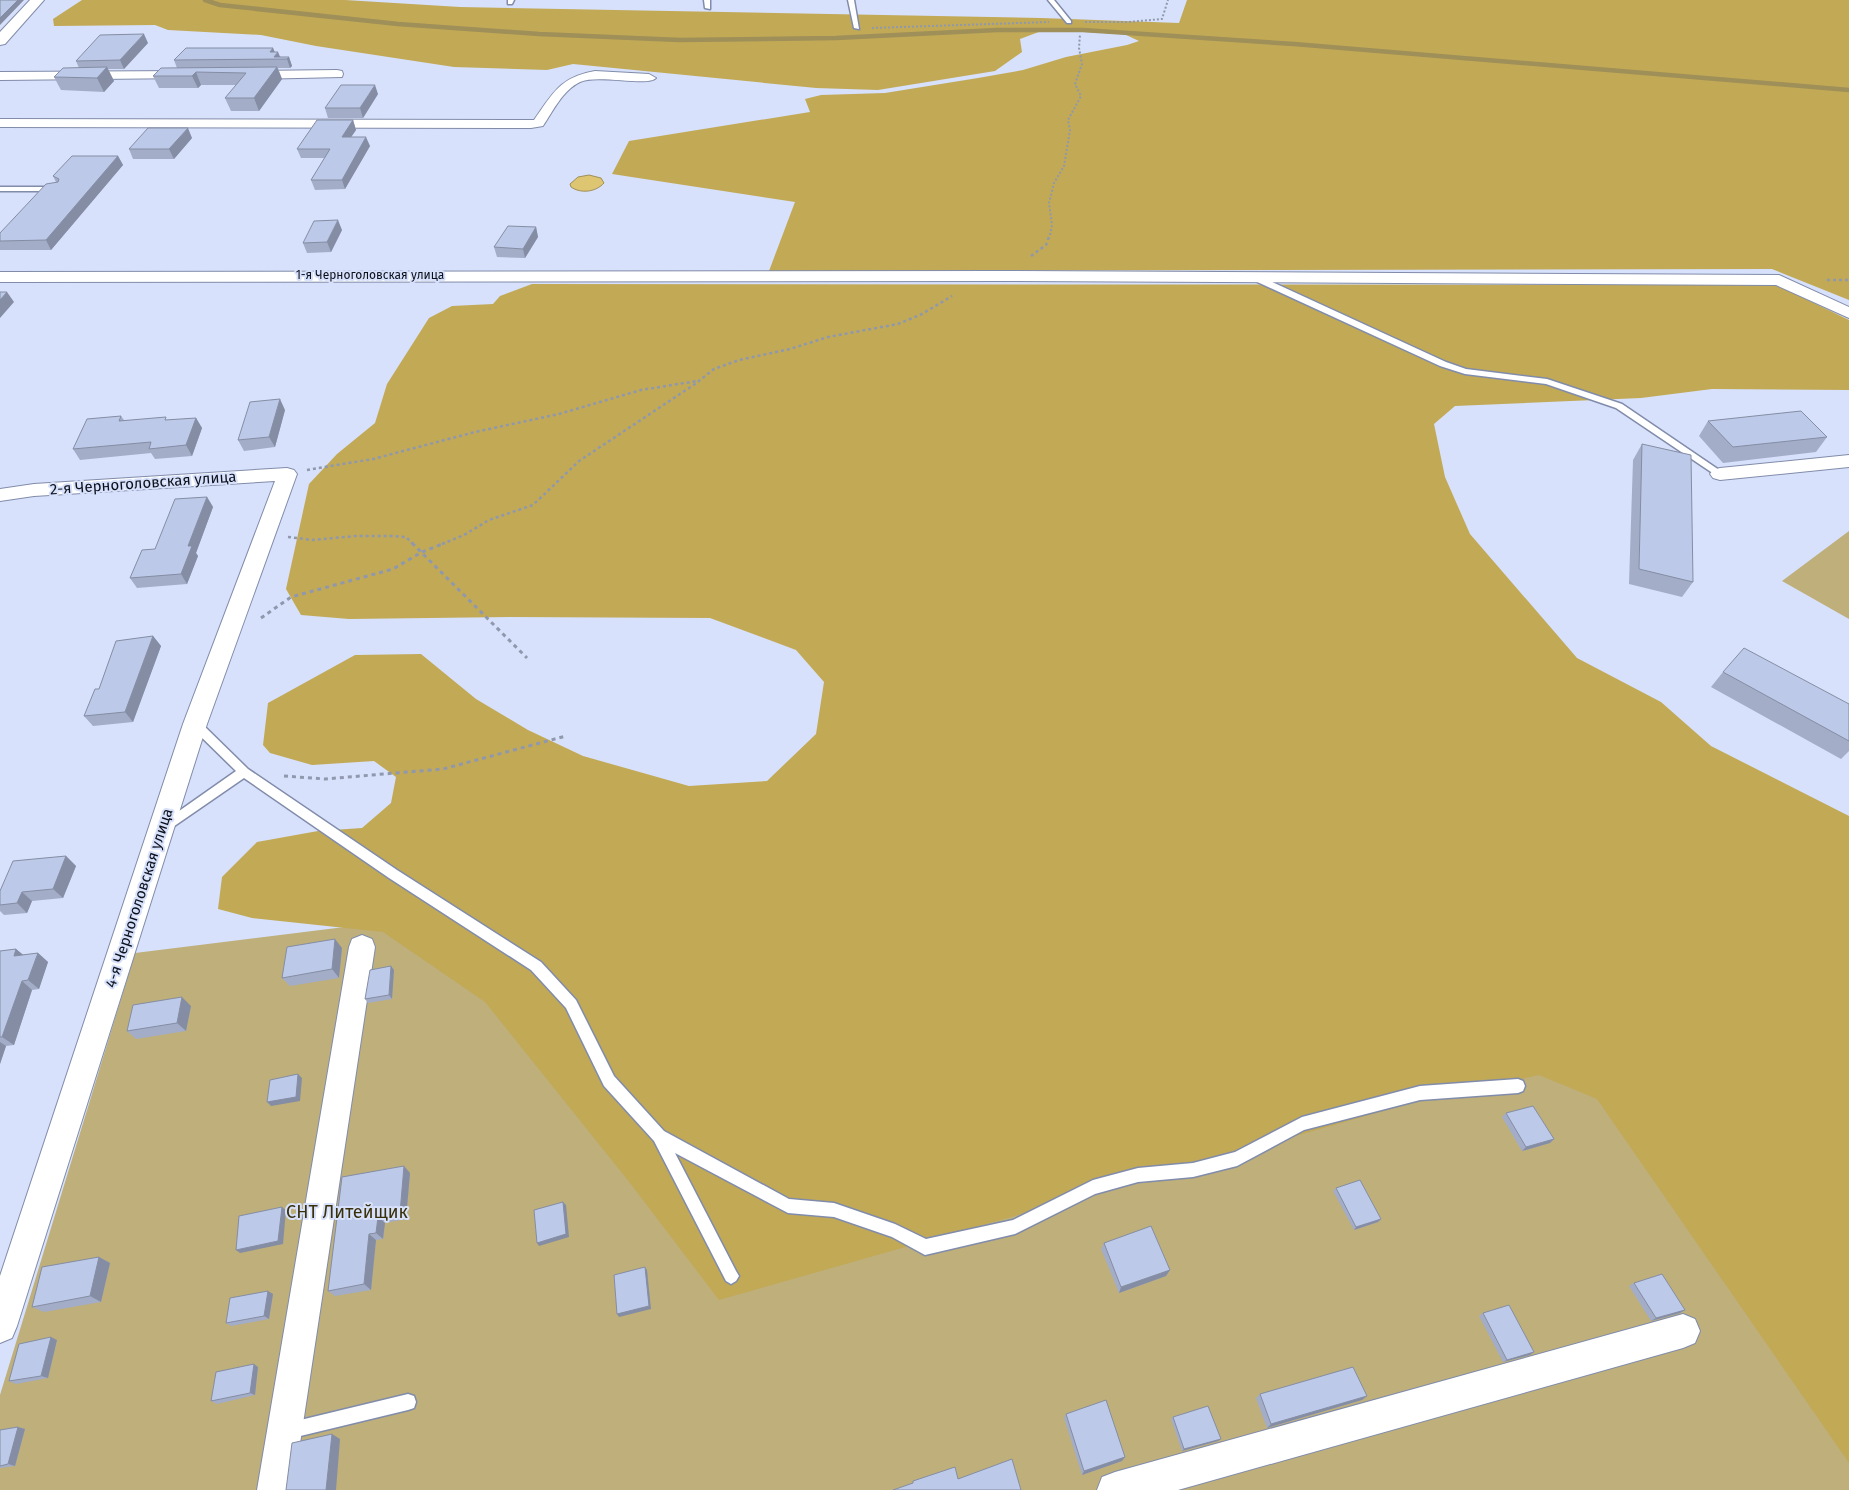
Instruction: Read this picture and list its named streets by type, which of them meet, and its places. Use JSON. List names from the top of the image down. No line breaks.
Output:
{"streets":{"street":["1-я Черноголовская улица","2-я Черноголовская улица","4-я Черноголовская улица"]},"crossings":[["2-я Черноголовская улица","4-я Черноголовская улица"]],"parks":["СНТ Литейщик"]}
